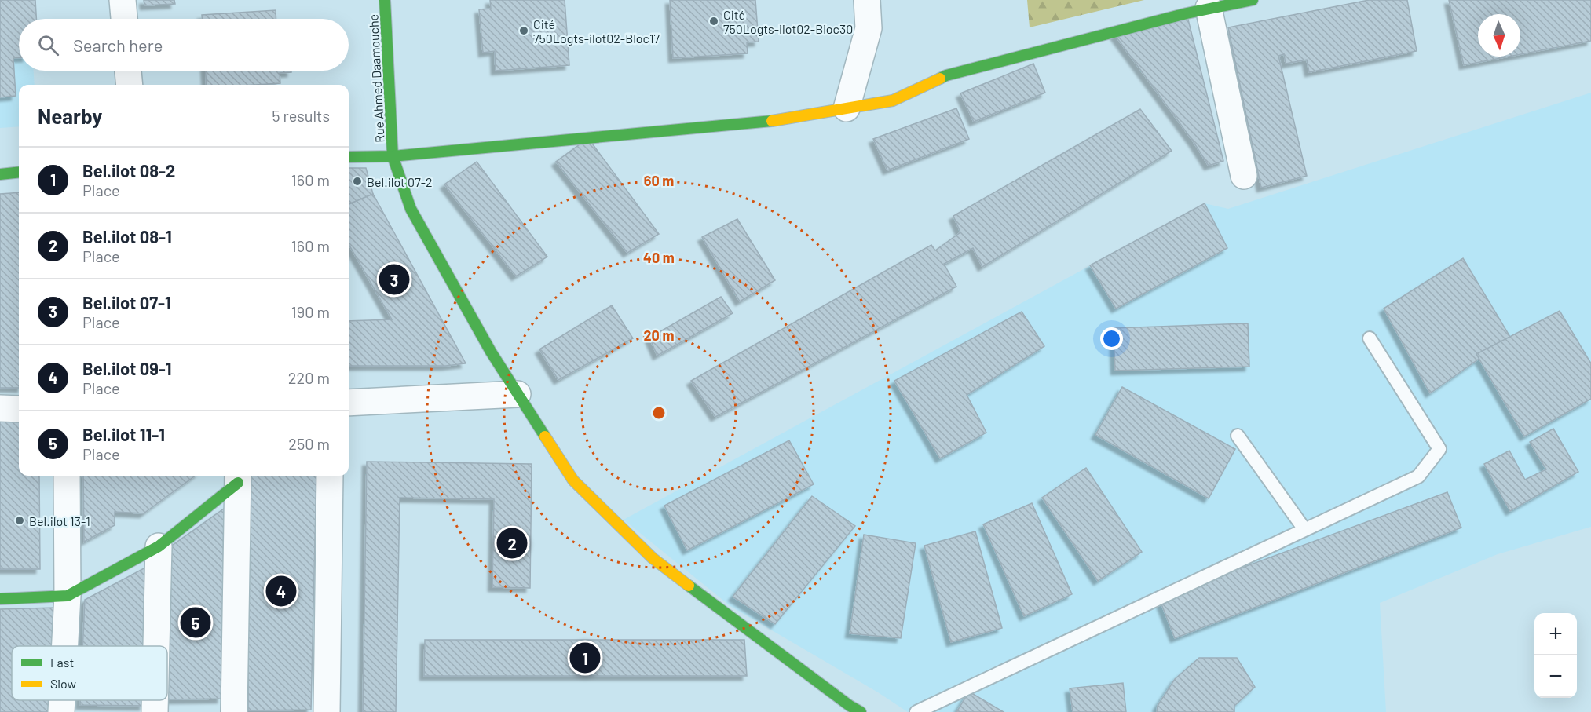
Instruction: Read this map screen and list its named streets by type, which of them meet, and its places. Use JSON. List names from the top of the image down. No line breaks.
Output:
{"streets":{"street":["Rue Ahmed Daamouche"]},"places":["Cité 750Logts-ilot02-Bloc30","Cité 750Logts-ilot02-Bloc17","Bel.ilot 07-2","Bel.ilot 13-1"],"legend":["Fast","Slow"],"north":"bottom","page":{"search":"Search here","heading":["Nearby","5 results"],"list":[{"mark":"1","name":"Bel.ilot 08-2","note":"Place","value":"160 m"},{"mark":"2","name":"Bel.ilot 08-1","note":"Place","value":"160 m"},{"mark":"3","name":"Bel.ilot 07-1","note":"Place","value":"190 m"},{"mark":"4","name":"Bel.ilot 09-1","note":"Place","value":"220 m"},{"mark":"5","name":"Bel.ilot 11-1","note":"Place","value":"250 m"}],"pins":["3","2","4","5","1"],"map_buttons":["+","−"]},"rings":["60 m","40 m","20 m"]}
